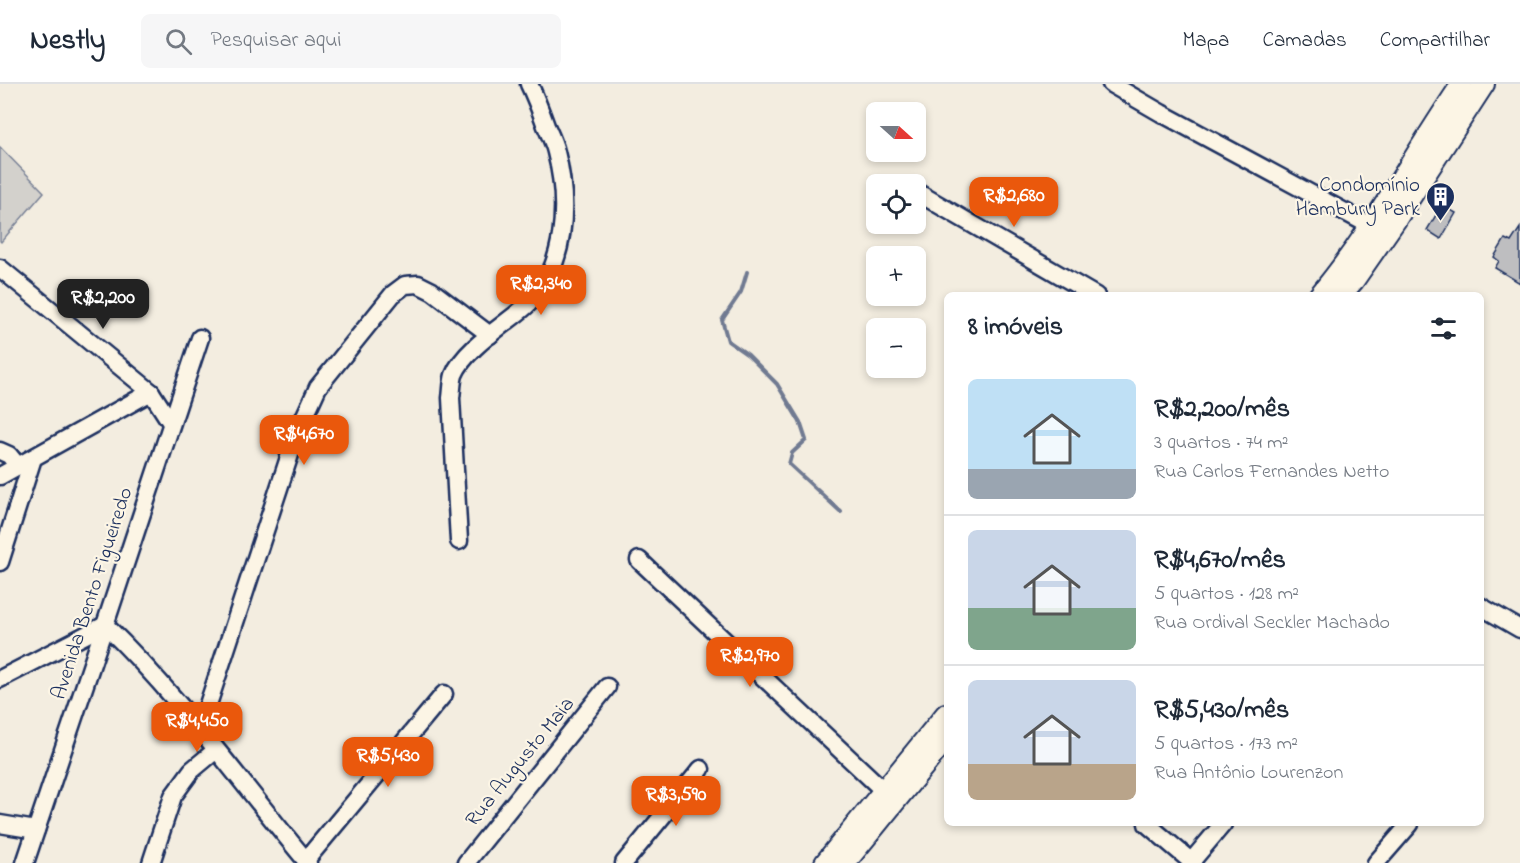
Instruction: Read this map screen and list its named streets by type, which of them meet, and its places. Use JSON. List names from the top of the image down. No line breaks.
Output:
{"streets":{"street":["Avenida Bento Figueiredo","Rua Augusto Maia"]},"places":{"building":["Condomínio Hambury Park"]},"north":"right","page":{"header":"Nestly","search":"Pesquisar aqui","nav":["Mapa","Camadas","Compartilhar"],"map_buttons":["+","−"],"price":["R$2,680","R$2,340","R$2,200","R$4,670","R$2,970","R$4,450","R$5,430","R$3,590"],"heading":"8 imóveis","list":[{"name":"R$2,200/mês","note":"3 quartos · 74 m² · Rua Carlos Fernandes Netto"},{"name":"R$4,670/mês","note":"5 quartos · 128 m² · Rua Ordival Seckler Machado"},{"name":"R$5,430/mês","note":"5 quartos · 173 m² · Rua Antônio Lourenzon"}]}}
